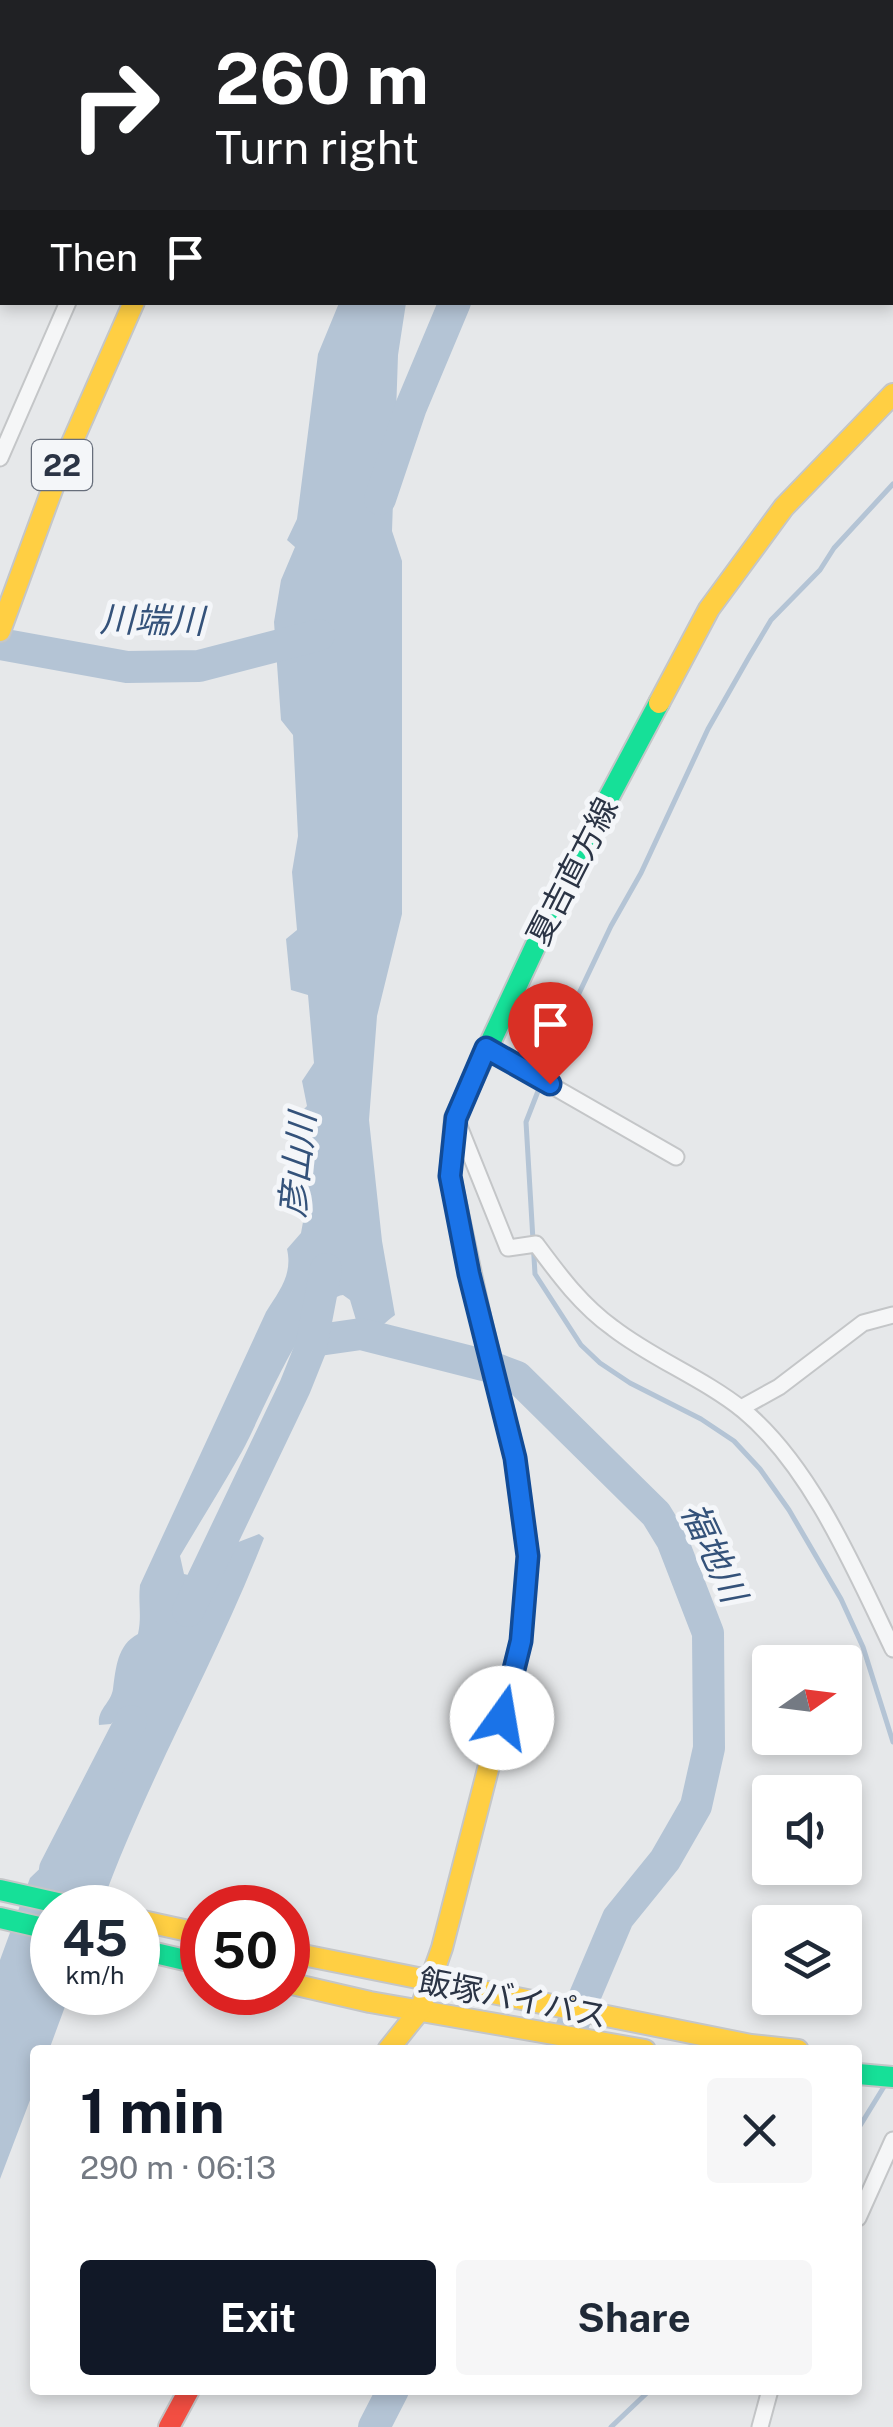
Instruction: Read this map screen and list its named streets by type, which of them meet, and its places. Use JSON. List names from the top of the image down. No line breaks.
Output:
{"streets":{"main road":["22","夏吉直方線","飯塚バイパス"]},"crossings":[["夏吉直方線","飯塚バイパス"]],"water":["川端川","彦山川","福地川"],"north":"right","page":{"turn":["260 m","Turn right"],"then":"Then","speed":"45 km/h","limit":"50","heading":["1 min","290 m · 06:13"],"buttons":["Exit","Share"]}}
